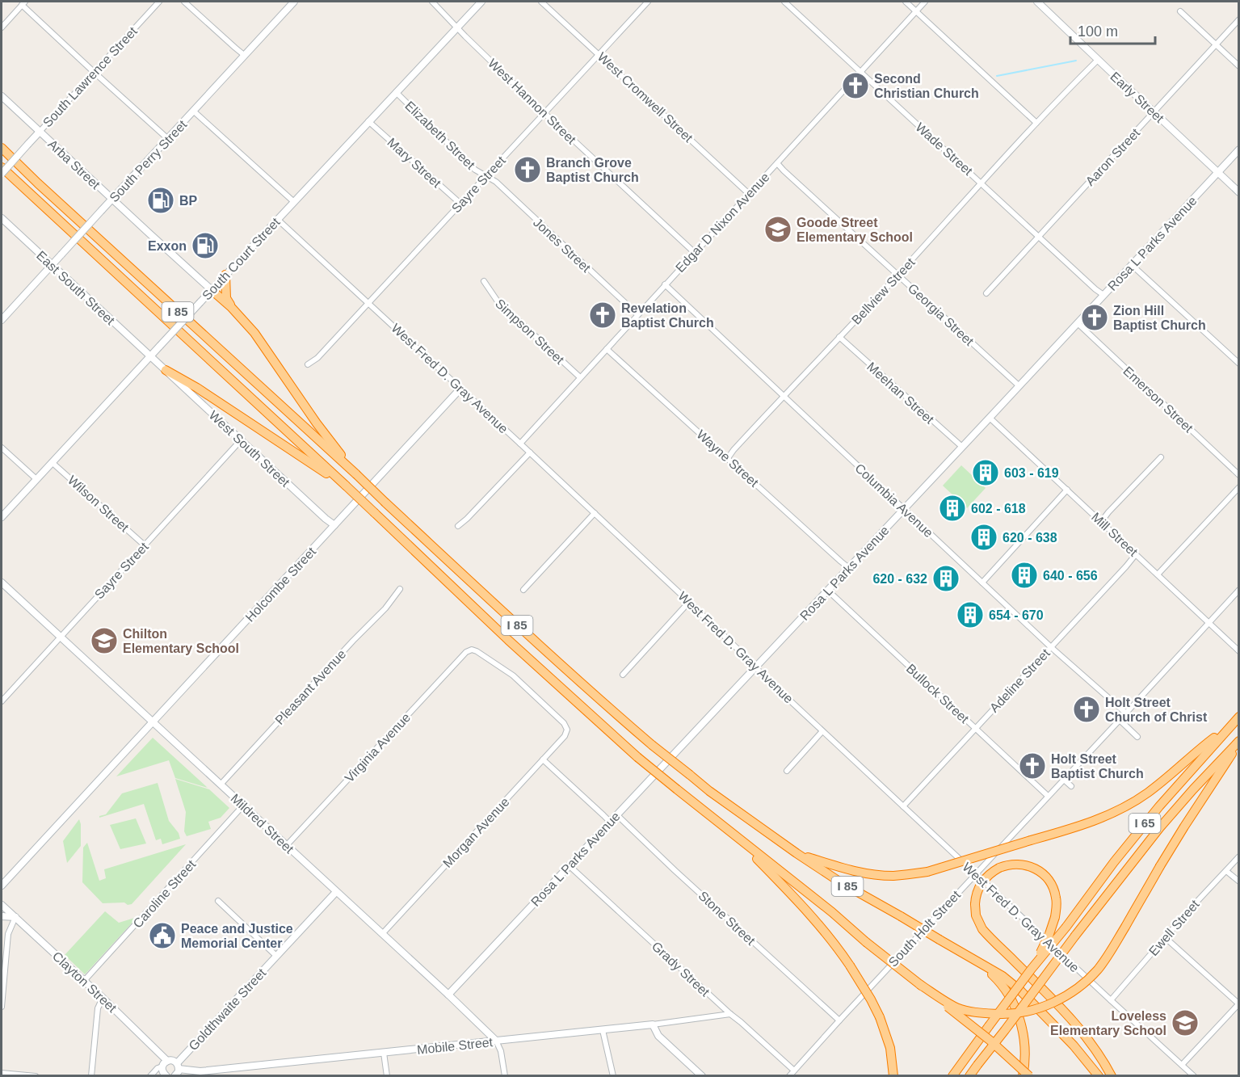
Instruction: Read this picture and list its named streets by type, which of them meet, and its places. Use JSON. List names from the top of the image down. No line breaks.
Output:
{"streets":{"highway":["I 85","I 65"],"street":["South Lawrence Street","West Cromwell Street","Early Street","West Hannon Street","Elizabeth Street","Wade Street","Aaron Street","South Perry Street","Mary Street","Arba Street","Sayre Street","Edgar D Nixon Avenue","Rosa L Parks Avenue","Jones Street","South Court Street","East South Street","Bellview Street","Georgia Street","Simpson Street","West Fred D. Gray Avenue","Meehan Street","Emerson Street","West South Street","Wayne Street","Columbia Avenue","Wilson Street","Mill Street","Holcombe Street","Adeline Street","Pleasant Avenue","Bullock Street","Virginia Avenue","Mildred Street","Morgan Avenue","Caroline Street","Stone Street","Ewell Street","South Holt Street","Grady Street","Clayton Street","Goldthwaite Street","Mobile Street"]},"crossings":[["South Lawrence Street","Arba Street"],["West Cromwell Street","Sayre Street"],["West Cromwell Street","Edgar D Nixon Avenue"],["Early Street","Aaron Street"],["Early Street","Rosa L Parks Avenue"],["Early Street","Bellview Street"],["West Hannon Street","Sayre Street"],["West Hannon Street","Edgar D Nixon Avenue"],["West Hannon Street","South Court Street"],["Elizabeth Street","Sayre Street"],["Elizabeth Street","Jones Street"],["Elizabeth Street","South Court Street"],["Wade Street","Aaron Street"],["Wade Street","Edgar D Nixon Avenue"],["Wade Street","Rosa L Parks Avenue"],["Wade Street","Bellview Street"],["South Perry Street","Arba Street"],["South Perry Street","East South Street"],["Mary Street","Sayre Street"],["Mary Street","South Court Street"],["Arba Street","South Court Street"],["Sayre Street","Jones Street"],["Sayre Street","West Fred D. Gray Avenue"],["Sayre Street","West South Street"],["Sayre Street","Wilson Street"],["Sayre Street","Mildred Street"],["Edgar D Nixon Avenue","Jones Street"],["Edgar D Nixon Avenue","Georgia Street"],["Edgar D Nixon Avenue","Simpson Street"],["Edgar D Nixon Avenue","West Fred D. Gray Avenue"],["Edgar D Nixon Avenue","Wayne Street"],["Edgar D Nixon Avenue","Columbia Avenue"],["Rosa L Parks Avenue","Georgia Street"],["Rosa L Parks Avenue","West Fred D. Gray Avenue"],["Rosa L Parks Avenue","Meehan Street"],["Rosa L Parks Avenue","Emerson Street"],["Rosa L Parks Avenue","Wayne Street"],["Rosa L Parks Avenue","Columbia Avenue"],["Rosa L Parks Avenue","Mill Street"],["Rosa L Parks Avenue","Bullock Street"],["Rosa L Parks Avenue","Mildred Street"],["Rosa L Parks Avenue","Stone Street"],["Rosa L Parks Avenue","Grady Street"],["South Court Street","East South Street"],["South Court Street","West Fred D. Gray Avenue"],["South Court Street","Wilson Street"],["East South Street","West South Street"],["Bellview Street","Georgia Street"],["Bellview Street","Meehan Street"],["Bellview Street","Wayne Street"],["Bellview Street","Columbia Avenue"],["West Fred D. Gray Avenue","Holcombe Street"],["West Fred D. Gray Avenue","Adeline Street"],["West Fred D. Gray Avenue","Ewell Street"],["West Fred D. Gray Avenue","South Holt Street"],["West South Street","Holcombe Street"],["Columbia Avenue","Adeline Street"],["Columbia Avenue","South Holt Street"],["Mill Street","Adeline Street"],["Mill Street","South Holt Street"],["Holcombe Street","Mildred Street"],["Adeline Street","Bullock Street"],["Pleasant Avenue","Mildred Street"],["Bullock Street","South Holt Street"],["Virginia Avenue","Mildred Street"],["Virginia Avenue","Morgan Avenue"],["Mildred Street","Morgan Avenue"],["Mildred Street","Caroline Street"],["Mildred Street","Goldthwaite Street"],["Mildred Street","Mobile Street"],["Caroline Street","Clayton Street"],["Stone Street","South Holt Street"],["South Holt Street","Grady Street"],["Grady Street","Mobile Street"],["Clayton Street","Mobile Street"],["Goldthwaite Street","Mobile Street"]],"places":{"church":["Second Christian Church","Branch Grove Baptist Church","Revelation Baptist Church","Zion Hill Baptist Church","Holt Street Church of Christ","Holt Street Baptist Church"],"fuel station":["BP","Exxon"],"school or university":["Goode Street Elementary School","Chilton Elementary School","Loveless Elementary School"],"building":["603 - 619","602 - 618","620 - 638","640 - 656","620 - 632","654 - 670"],"public building":["Peace and Justice Memorial Center"]},"scale_bar":"100 m"}
